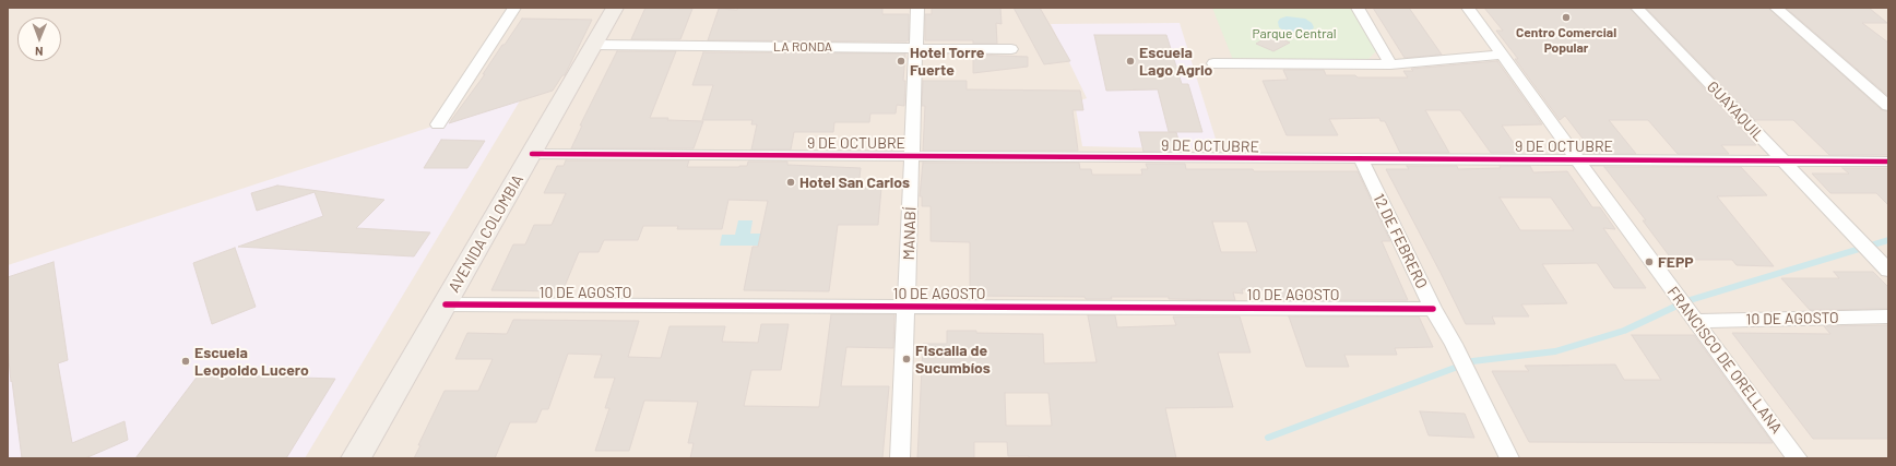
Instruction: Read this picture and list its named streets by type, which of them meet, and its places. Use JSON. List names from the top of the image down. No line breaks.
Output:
{"streets":{"main road":["AVENIDA COLOMBIA"],"street":["LA RONDA","GUAYAQUIL","9 DE OCTUBRE","MANABÍ","12 DE FEBRERO","10 DE AGOSTO","FRANCISCO DE ORELLANA"]},"crossings":[["LA RONDA","AVENIDA COLOMBIA"],["LA RONDA","MANABÍ"],["GUAYAQUIL","9 DE OCTUBRE"],["9 DE OCTUBRE","AVENIDA COLOMBIA"],["9 DE OCTUBRE","MANABÍ"],["9 DE OCTUBRE","12 DE FEBRERO"],["9 DE OCTUBRE","FRANCISCO DE ORELLANA"],["AVENIDA COLOMBIA","10 DE AGOSTO"],["MANABÍ","10 DE AGOSTO"],["12 DE FEBRERO","10 DE AGOSTO"],["10 DE AGOSTO","FRANCISCO DE ORELLANA"]],"parks":["Parque Central"],"places":["Centro Comercial Popular","Hotel Torre Fuerte","Escuela Lago Agrio","Hotel San Carlos","FEPP","Fiscalia de Sucumbíos","Escuela Leopoldo Lucero"],"north":"bottom"}
